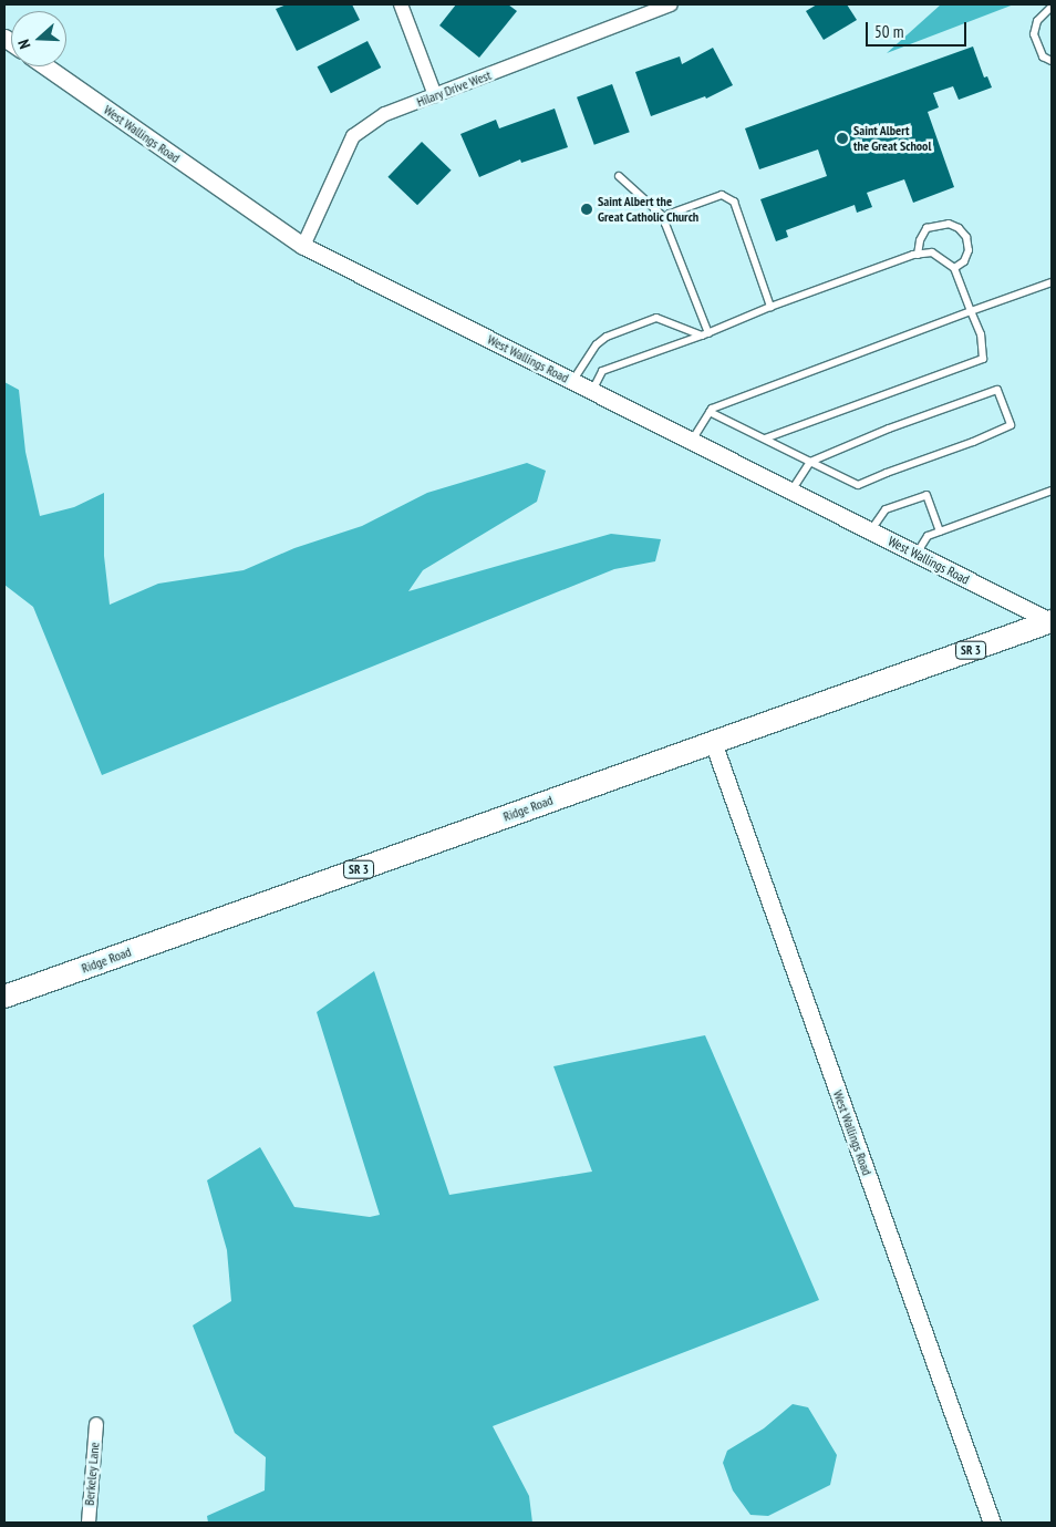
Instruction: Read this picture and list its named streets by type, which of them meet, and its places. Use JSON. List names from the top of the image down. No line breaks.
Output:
{"streets":{"main road":["SR 3","Ridge Road"],"street":["Hilary Drive West","West Wallings Road","Berkeley Lane"]},"crossings":[["Hilary Drive West","West Wallings Road"],["West Wallings Road","Ridge Road"]],"places":["Saint Albert the Great School","Saint Albert the Great Catholic Church"],"scale_bar":"50 m","north":"left"}
